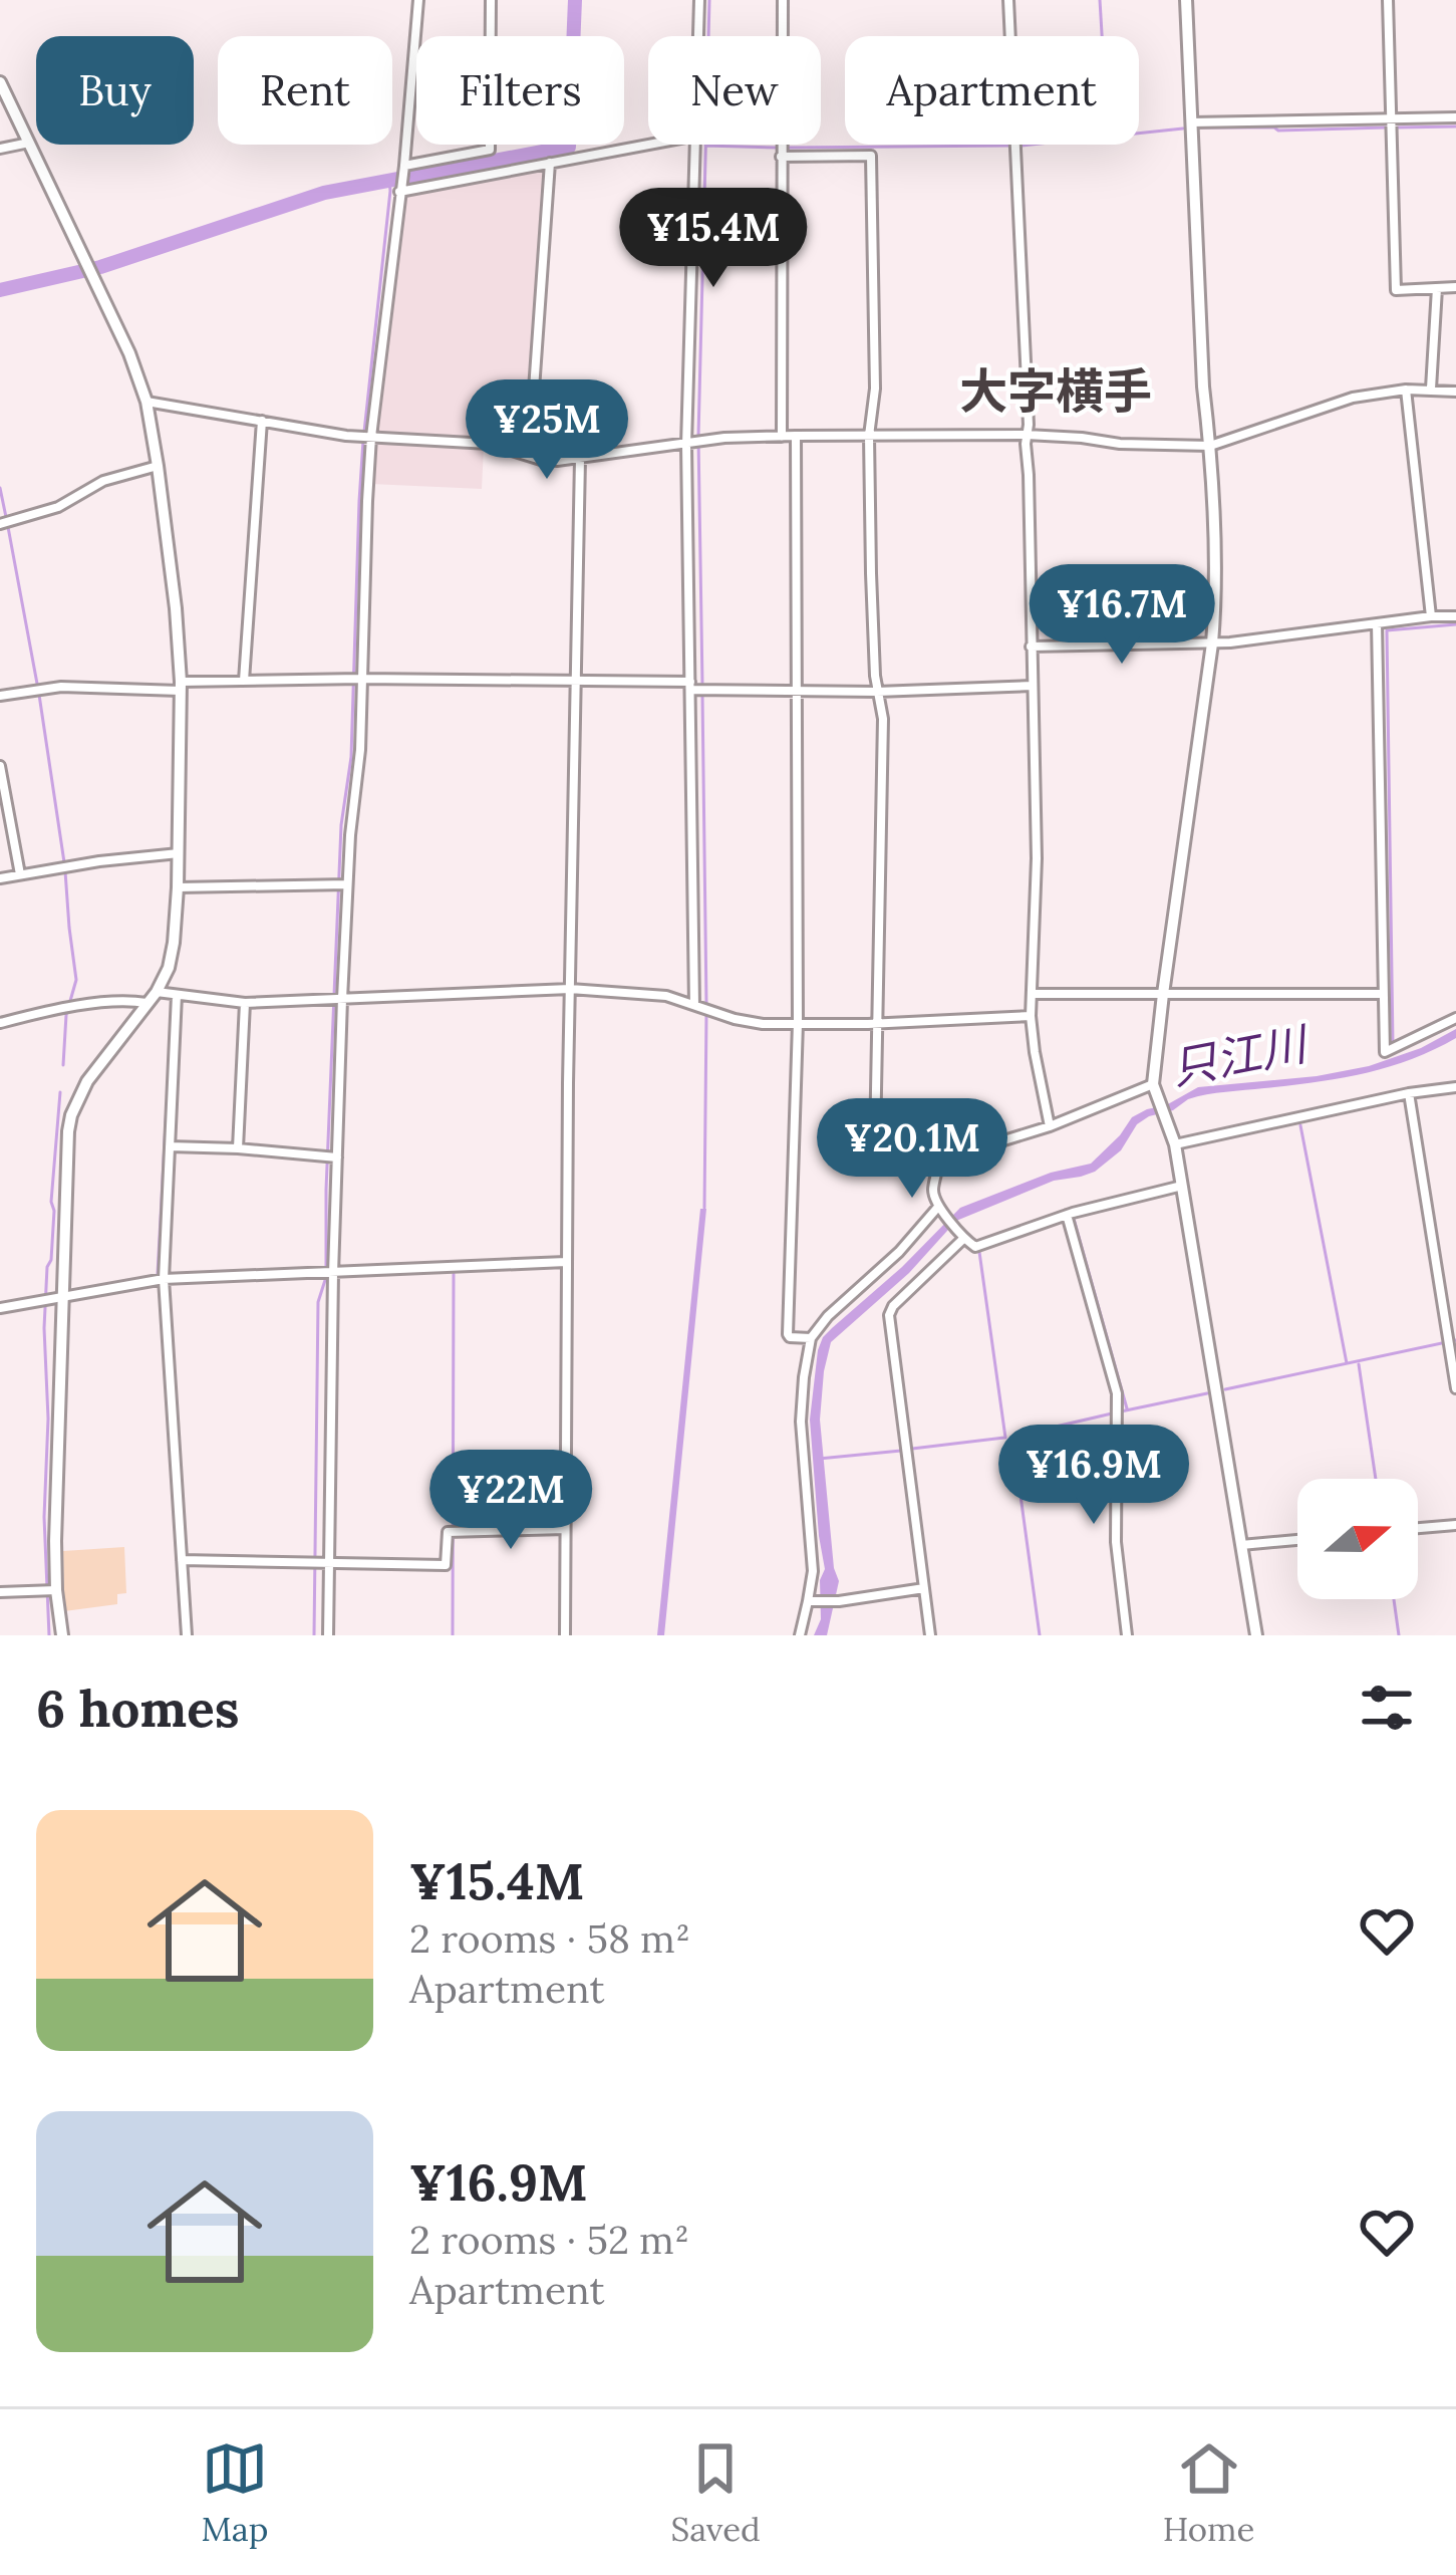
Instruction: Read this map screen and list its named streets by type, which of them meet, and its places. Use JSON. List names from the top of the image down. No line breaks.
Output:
{"districts":["大字横手"],"water":["只江川"],"north":"right","page":{"chip":["Buy","Rent","Filters","New","Apartment"],"price":["¥15.4M","¥25M","¥16.7M","¥20.1M","¥16.9M","¥22M"],"heading":"6 homes","list":[{"name":"¥15.4M","note":"2 rooms · 58 m² · Apartment"},{"name":"¥16.9M","note":"2 rooms · 52 m² · Apartment"}],"tabs":["Map","Saved","Home"]}}
